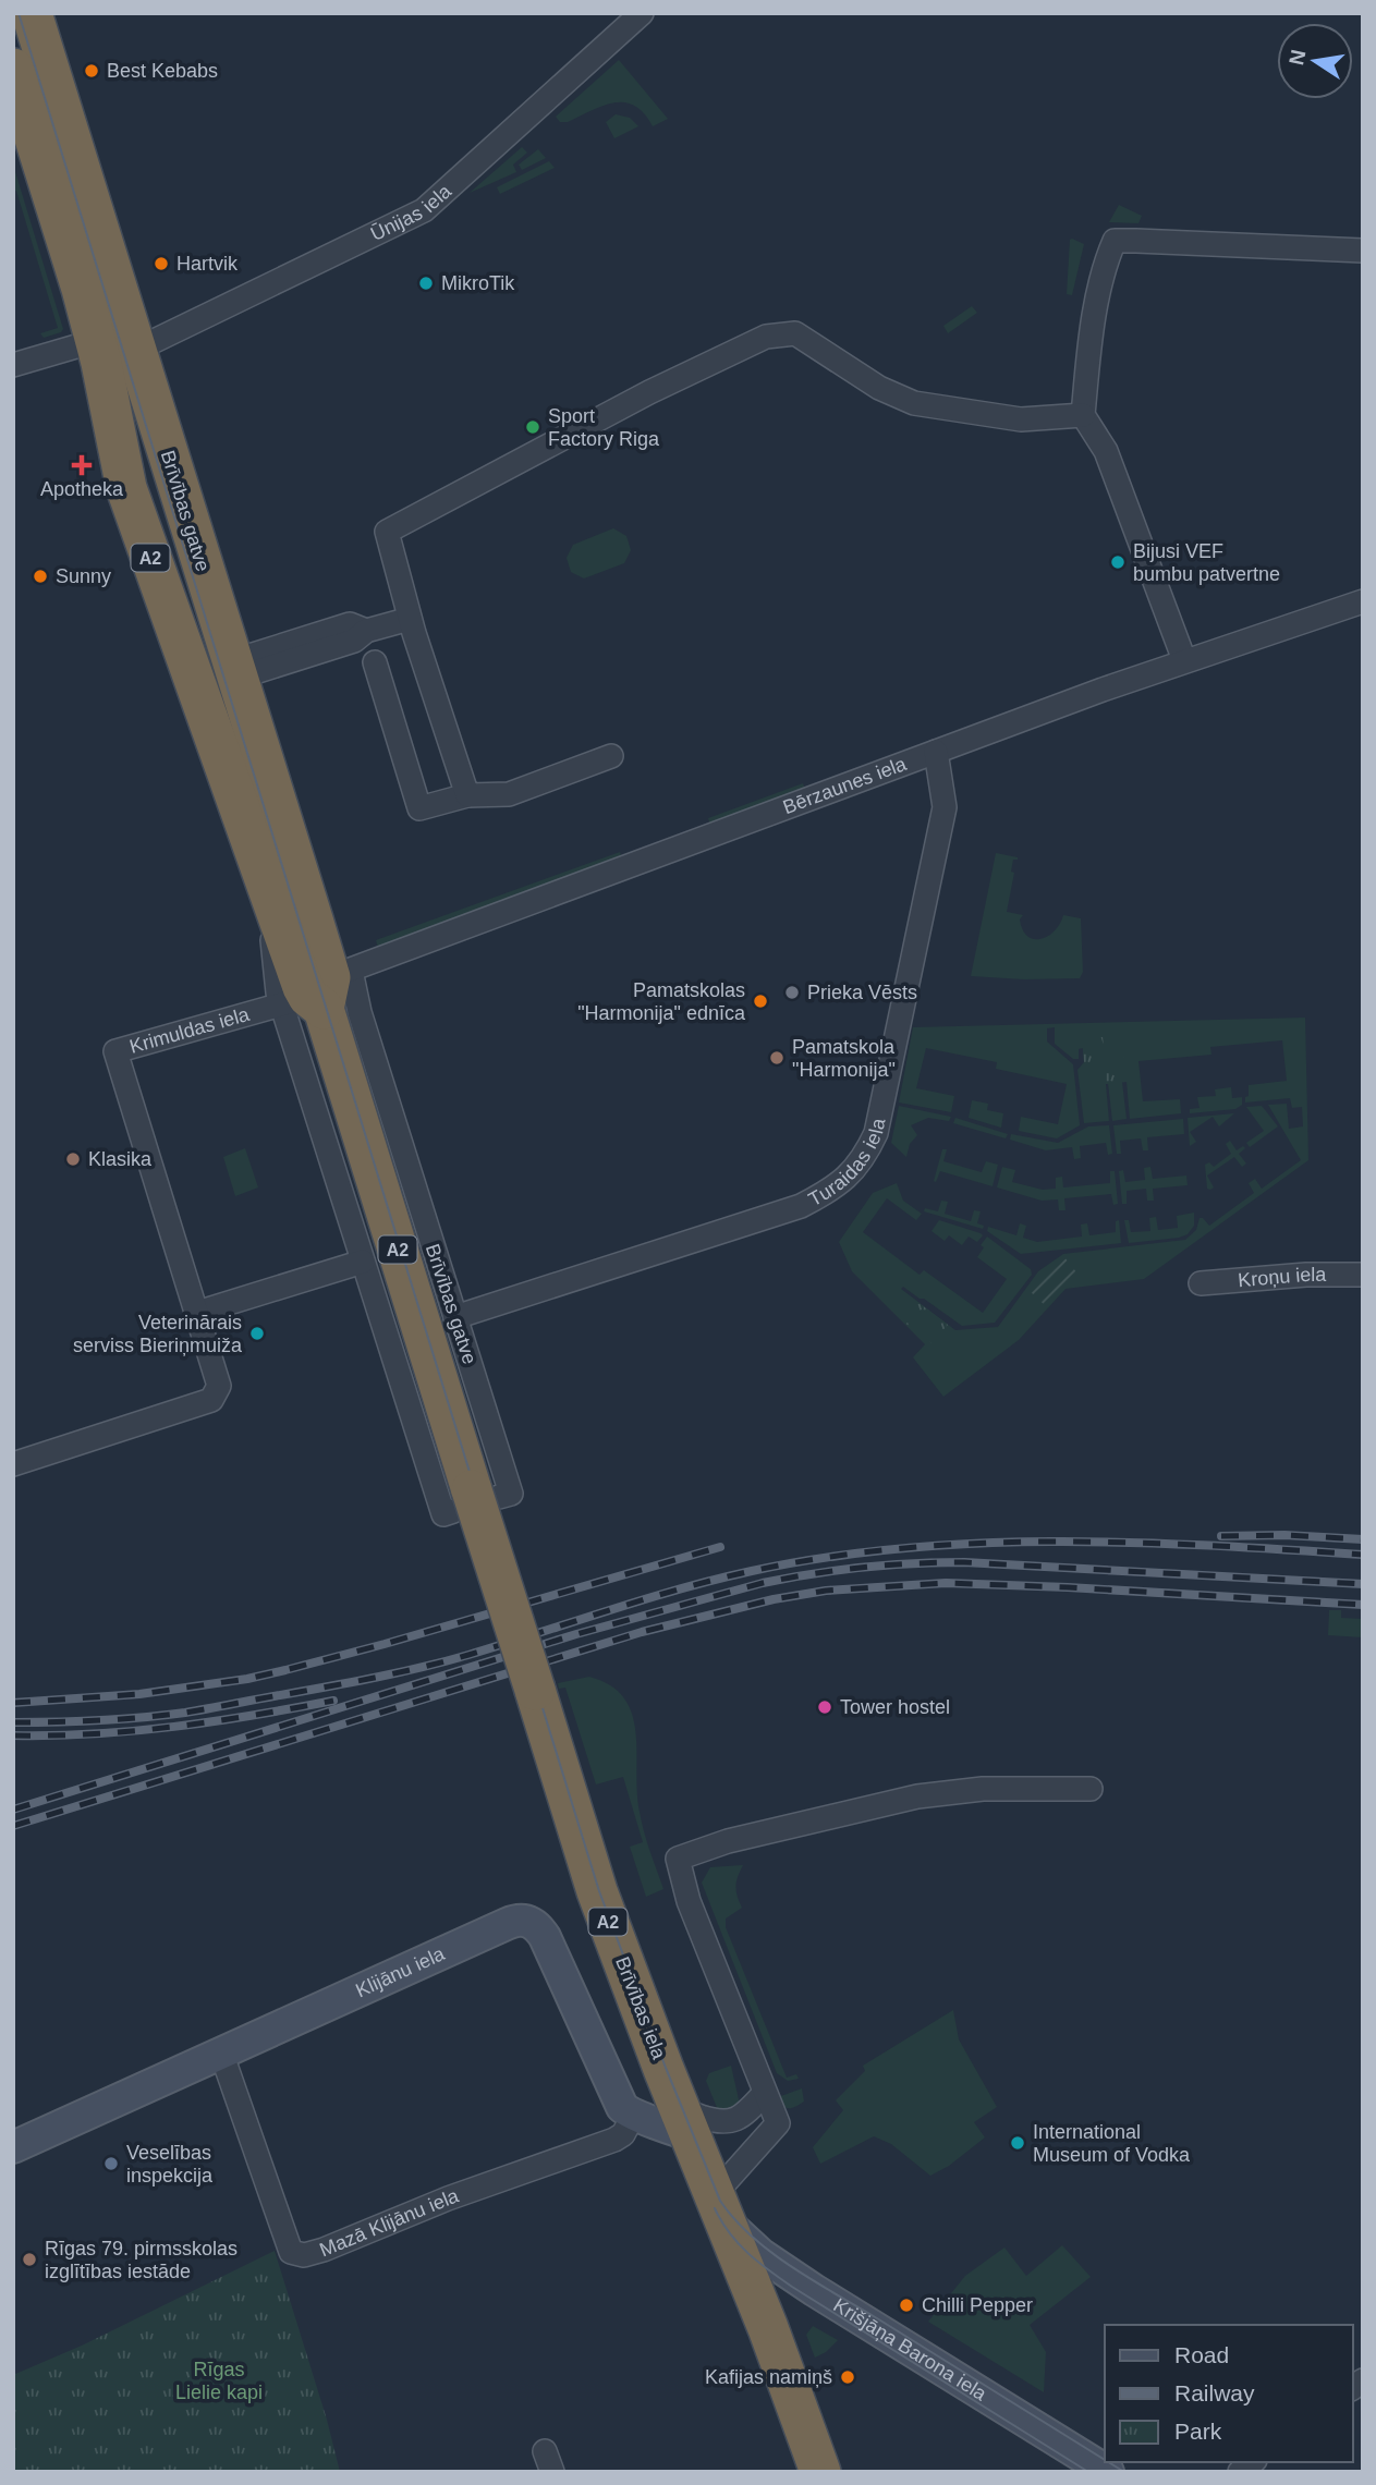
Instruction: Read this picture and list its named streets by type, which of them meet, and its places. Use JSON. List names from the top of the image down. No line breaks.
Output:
{"streets":{"highway":["Brīvības gatve","A2","Brīvības iela"],"street":["Ūnijas iela","Bērzaunes iela","Krimuldas iela","Turaidas iela","Kroņu iela","Klijānu iela","Mazā Klijānu iela","Krišjāņa Barona iela"]},"crossings":[["Ūnijas iela","Brīvības gatve"],["Brīvības gatve","Bērzaunes iela"],["Brīvības gatve","Krimuldas iela"],["Brīvības gatve","Turaidas iela"],["Brīvības gatve","Brīvības iela"],["Bērzaunes iela","Krimuldas iela"],["Bērzaunes iela","Turaidas iela"],["Klijānu iela","Mazā Klijānu iela"],["Brīvības iela","Krišjāņa Barona iela"]],"parks":["Rīgas Lielie kapi"],"places":{"other":["Best Kebabs","Hartvik","MikroTik","Sport Factory Riga","Bijusi VEF bumbu patvertne","Sunny","Prieka Vēsts","Pamatskolas \"Harmonija\" ednīca","Pamatskola \"Harmonija\"","Klasika","Veterinārais serviss Bieriņmuiža","Tower hostel","International Museum of Vodka","Veselības inspekcija","Rīgas 79. pirmsskolas izglītības iestāde","Chilli Pepper","Kafijas namiņš"],"health":["Apotheka"]},"legend":["Road","Railway","Park"],"north":"left"}
